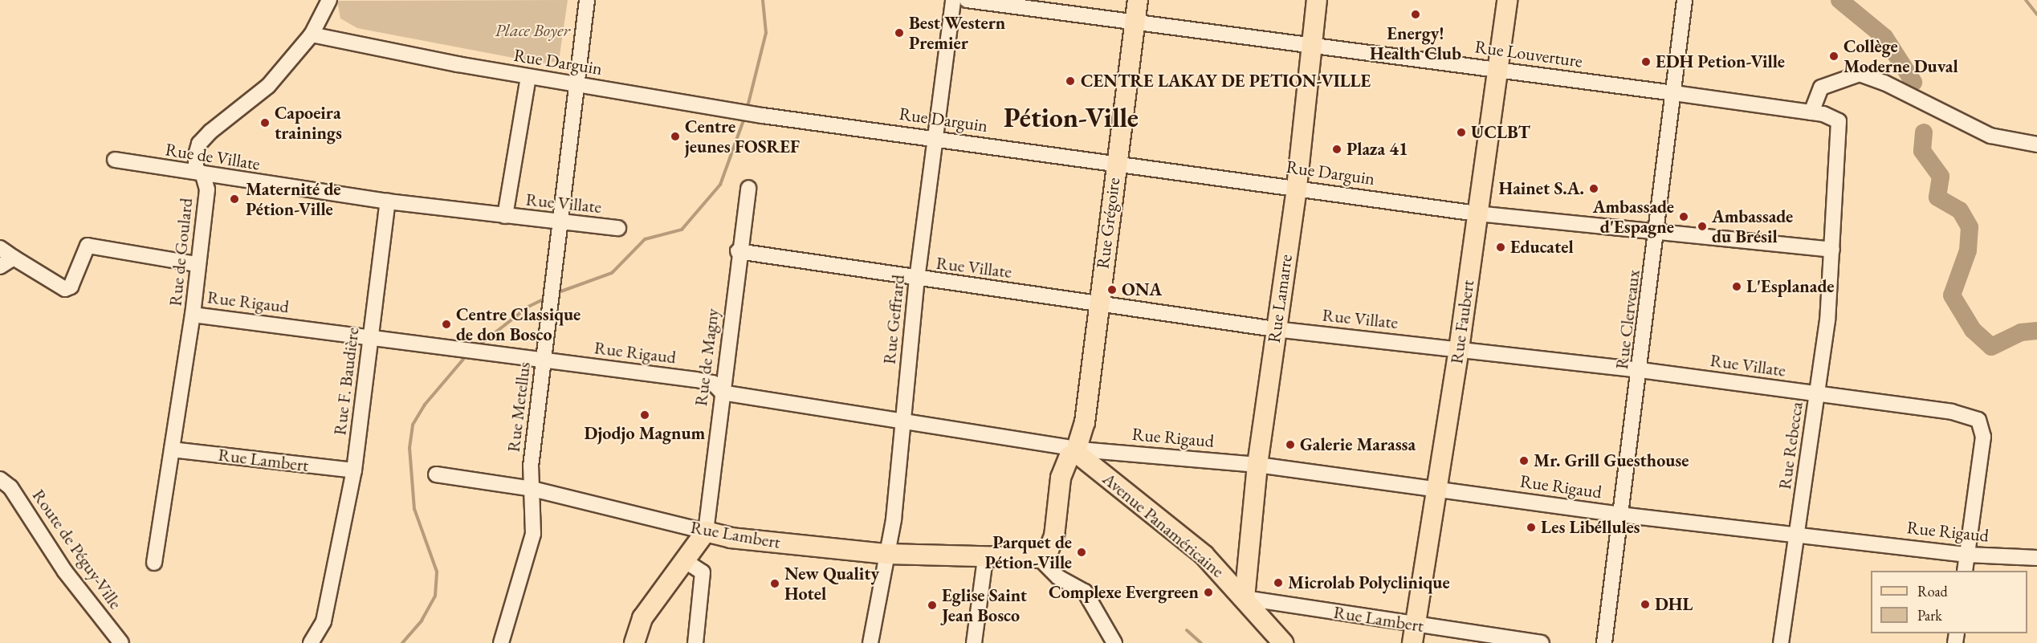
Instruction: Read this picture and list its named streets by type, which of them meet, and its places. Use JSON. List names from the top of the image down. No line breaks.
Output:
{"streets":{"main road":["Rue Grégoire","Rue Lamarre","Rue Faubert","Rue Lambert","Avenue Panaméricaine"],"street":["Rue Louverture","Rue Darguin","Rue de Villate","Rue Villate","Rue de Goulard","Rue Rigaud","Rue Geffrard","Rue Clerveaux","Rue de Magny","Rue F. Baudière","Rue Metellus","Rue Rebecca","Route de Péguy-Ville"]},"crossings":[["Rue Louverture","Rue Grégoire"],["Rue Louverture","Rue Lamarre"],["Rue Louverture","Rue Clerveaux"],["Rue Louverture","Rue Faubert"],["Rue Louverture","Rue Rebecca"],["Rue Darguin","Rue Grégoire"],["Rue Darguin","Rue de Goulard"],["Rue Darguin","Rue Lamarre"],["Rue Darguin","Rue Geffrard"],["Rue Darguin","Rue Clerveaux"],["Rue Darguin","Rue Faubert"],["Rue Darguin","Rue Metellus"],["Rue Darguin","Rue Rebecca"],["Rue de Villate","Rue Villate"],["Rue de Villate","Rue de Goulard"],["Rue de Villate","Rue F. Baudière"],["Rue Villate","Rue Grégoire"],["Rue Villate","Rue Lamarre"],["Rue Villate","Rue Rigaud"],["Rue Villate","Rue Geffrard"],["Rue Villate","Rue Clerveaux"],["Rue Villate","Rue Faubert"],["Rue Villate","Rue de Magny"],["Rue Villate","Rue Metellus"],["Rue Villate","Rue Rebecca"],["Rue Grégoire","Rue Rigaud"],["Rue Grégoire","Rue Lambert"],["Rue Grégoire","Avenue Panaméricaine"],["Rue de Goulard","Rue Rigaud"],["Rue de Goulard","Rue Lambert"],["Rue Lamarre","Rue Rigaud"],["Rue Lamarre","Rue Lambert"],["Rue Lamarre","Avenue Panaméricaine"],["Rue Rigaud","Rue Geffrard"],["Rue Rigaud","Rue Clerveaux"],["Rue Rigaud","Rue Faubert"],["Rue Rigaud","Rue de Magny"],["Rue Rigaud","Rue F. Baudière"],["Rue Rigaud","Rue Metellus"],["Rue Rigaud","Rue Rebecca"],["Rue Rigaud","Avenue Panaméricaine"],["Rue Geffrard","Rue Lambert"],["Rue Faubert","Rue Lambert"],["Rue de Magny","Rue Lambert"],["Rue F. Baudière","Rue Lambert"],["Rue Metellus","Rue Lambert"],["Rue Lambert","Avenue Panaméricaine"]],"districts":["Pétion-Ville"],"parks":["Place Boyer"],"places":["Energy! Health Club","Best Western Premier","Collège Moderne Duval","EDH Petion-Ville","CENTRE LAKAY DE PETION-VILLE","Capoeira trainings","UCLBT","Centre jeunes FOSREF","Plaza 41","Hainet S.A.","Maternité de Pétion-Ville","Ambassade d'Espagne","Ambassade du Brésil","Educatel","L'Esplanade","ONA","Centre Classique de don Bosco","Djodjo Magnum","Galerie Marassa","Mr. Grill Guesthouse","Les Libéllules","Parquet de Pétion-Ville","Microlab Polyclinique","New Quality Hotel","Complexe Evergreen","DHL","Eglise Saint Jean Bosco"],"legend":["Road","Park"]}
